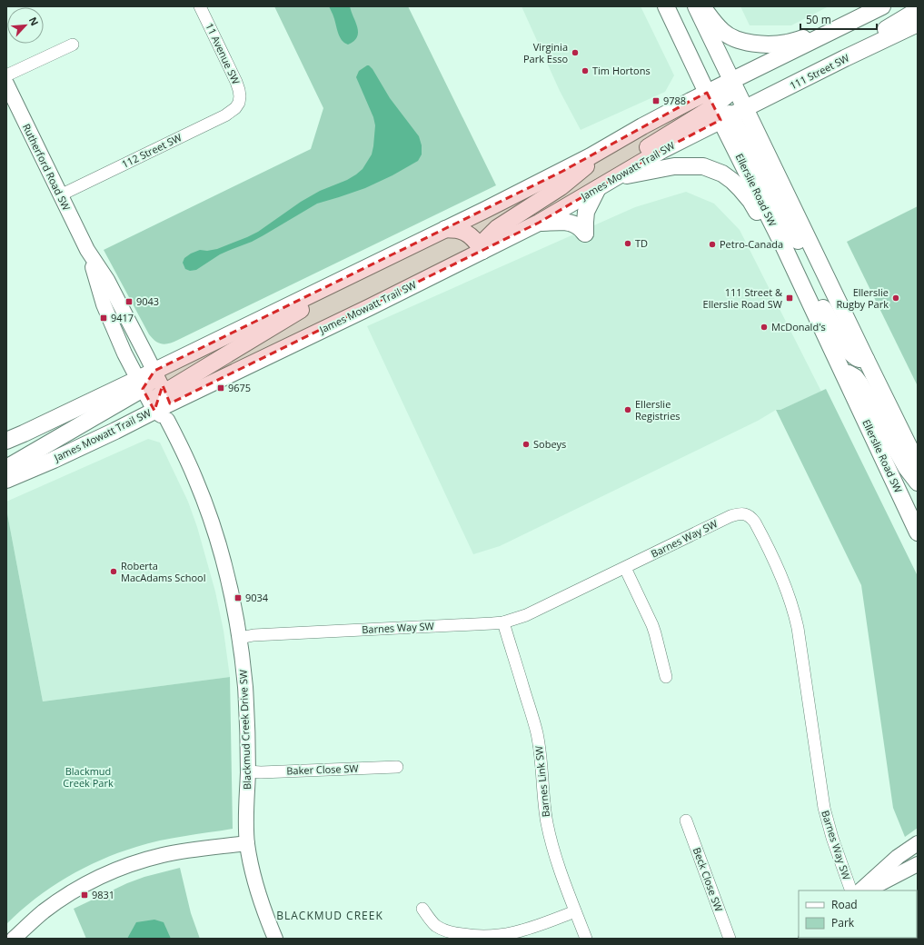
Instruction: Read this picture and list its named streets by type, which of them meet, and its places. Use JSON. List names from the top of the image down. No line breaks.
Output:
{"streets":{"main road":["111 Street SW","James Mowatt Trail SW","Ellerslie Road SW"],"street":["11 Avenue SW","112 Street SW","Rutherford Road SW","Barnes Way SW","Blackmud Creek Drive SW","Baker Close SW","Barnes Link SW","Beck Close SW"]},"crossings":[["11 Avenue SW","112 Street SW"],["111 Street SW","James Mowatt Trail SW"],["111 Street SW","Ellerslie Road SW"],["112 Street SW","Rutherford Road SW"],["Rutherford Road SW","James Mowatt Trail SW"],["Rutherford Road SW","Blackmud Creek Drive SW"],["James Mowatt Trail SW","Ellerslie Road SW"],["James Mowatt Trail SW","Blackmud Creek Drive SW"],["Barnes Way SW","Blackmud Creek Drive SW"],["Barnes Way SW","Barnes Link SW"],["Blackmud Creek Drive SW","Baker Close SW"]],"districts":["BLACKMUD CREEK"],"parks":["Blackmud Creek Park"],"places":{"other":["Virginia Park Esso","Tim Hortons","TD","Petro-Canada","Ellerslie Rugby Park","McDonald's","Ellerslie Registries","Sobeys","Roberta MacAdams School"],"transit":["9788","111 Street & Ellerslie Road SW","9043","9417","9675","9034","9831"]},"legend":["Road","Park"],"scale_bar":"50 m","north":"top right"}
